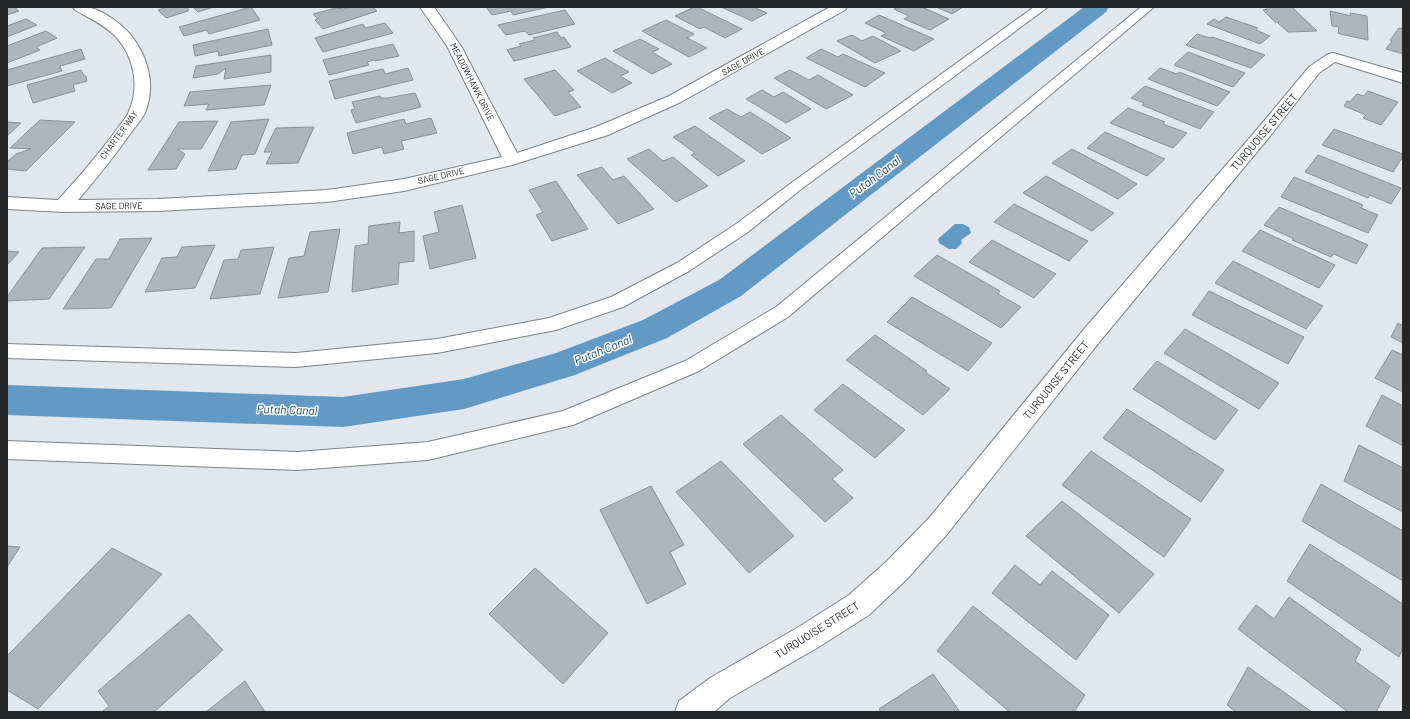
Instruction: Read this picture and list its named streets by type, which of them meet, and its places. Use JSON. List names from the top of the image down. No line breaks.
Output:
{"streets":{"street":["SAGE DRIVE","MEADOWHAWK DRIVE","TURQUOISE STREET","CHARTER WAY"]},"crossings":[["SAGE DRIVE","MEADOWHAWK DRIVE"],["SAGE DRIVE","CHARTER WAY"]],"water":["Putah Canal"]}
